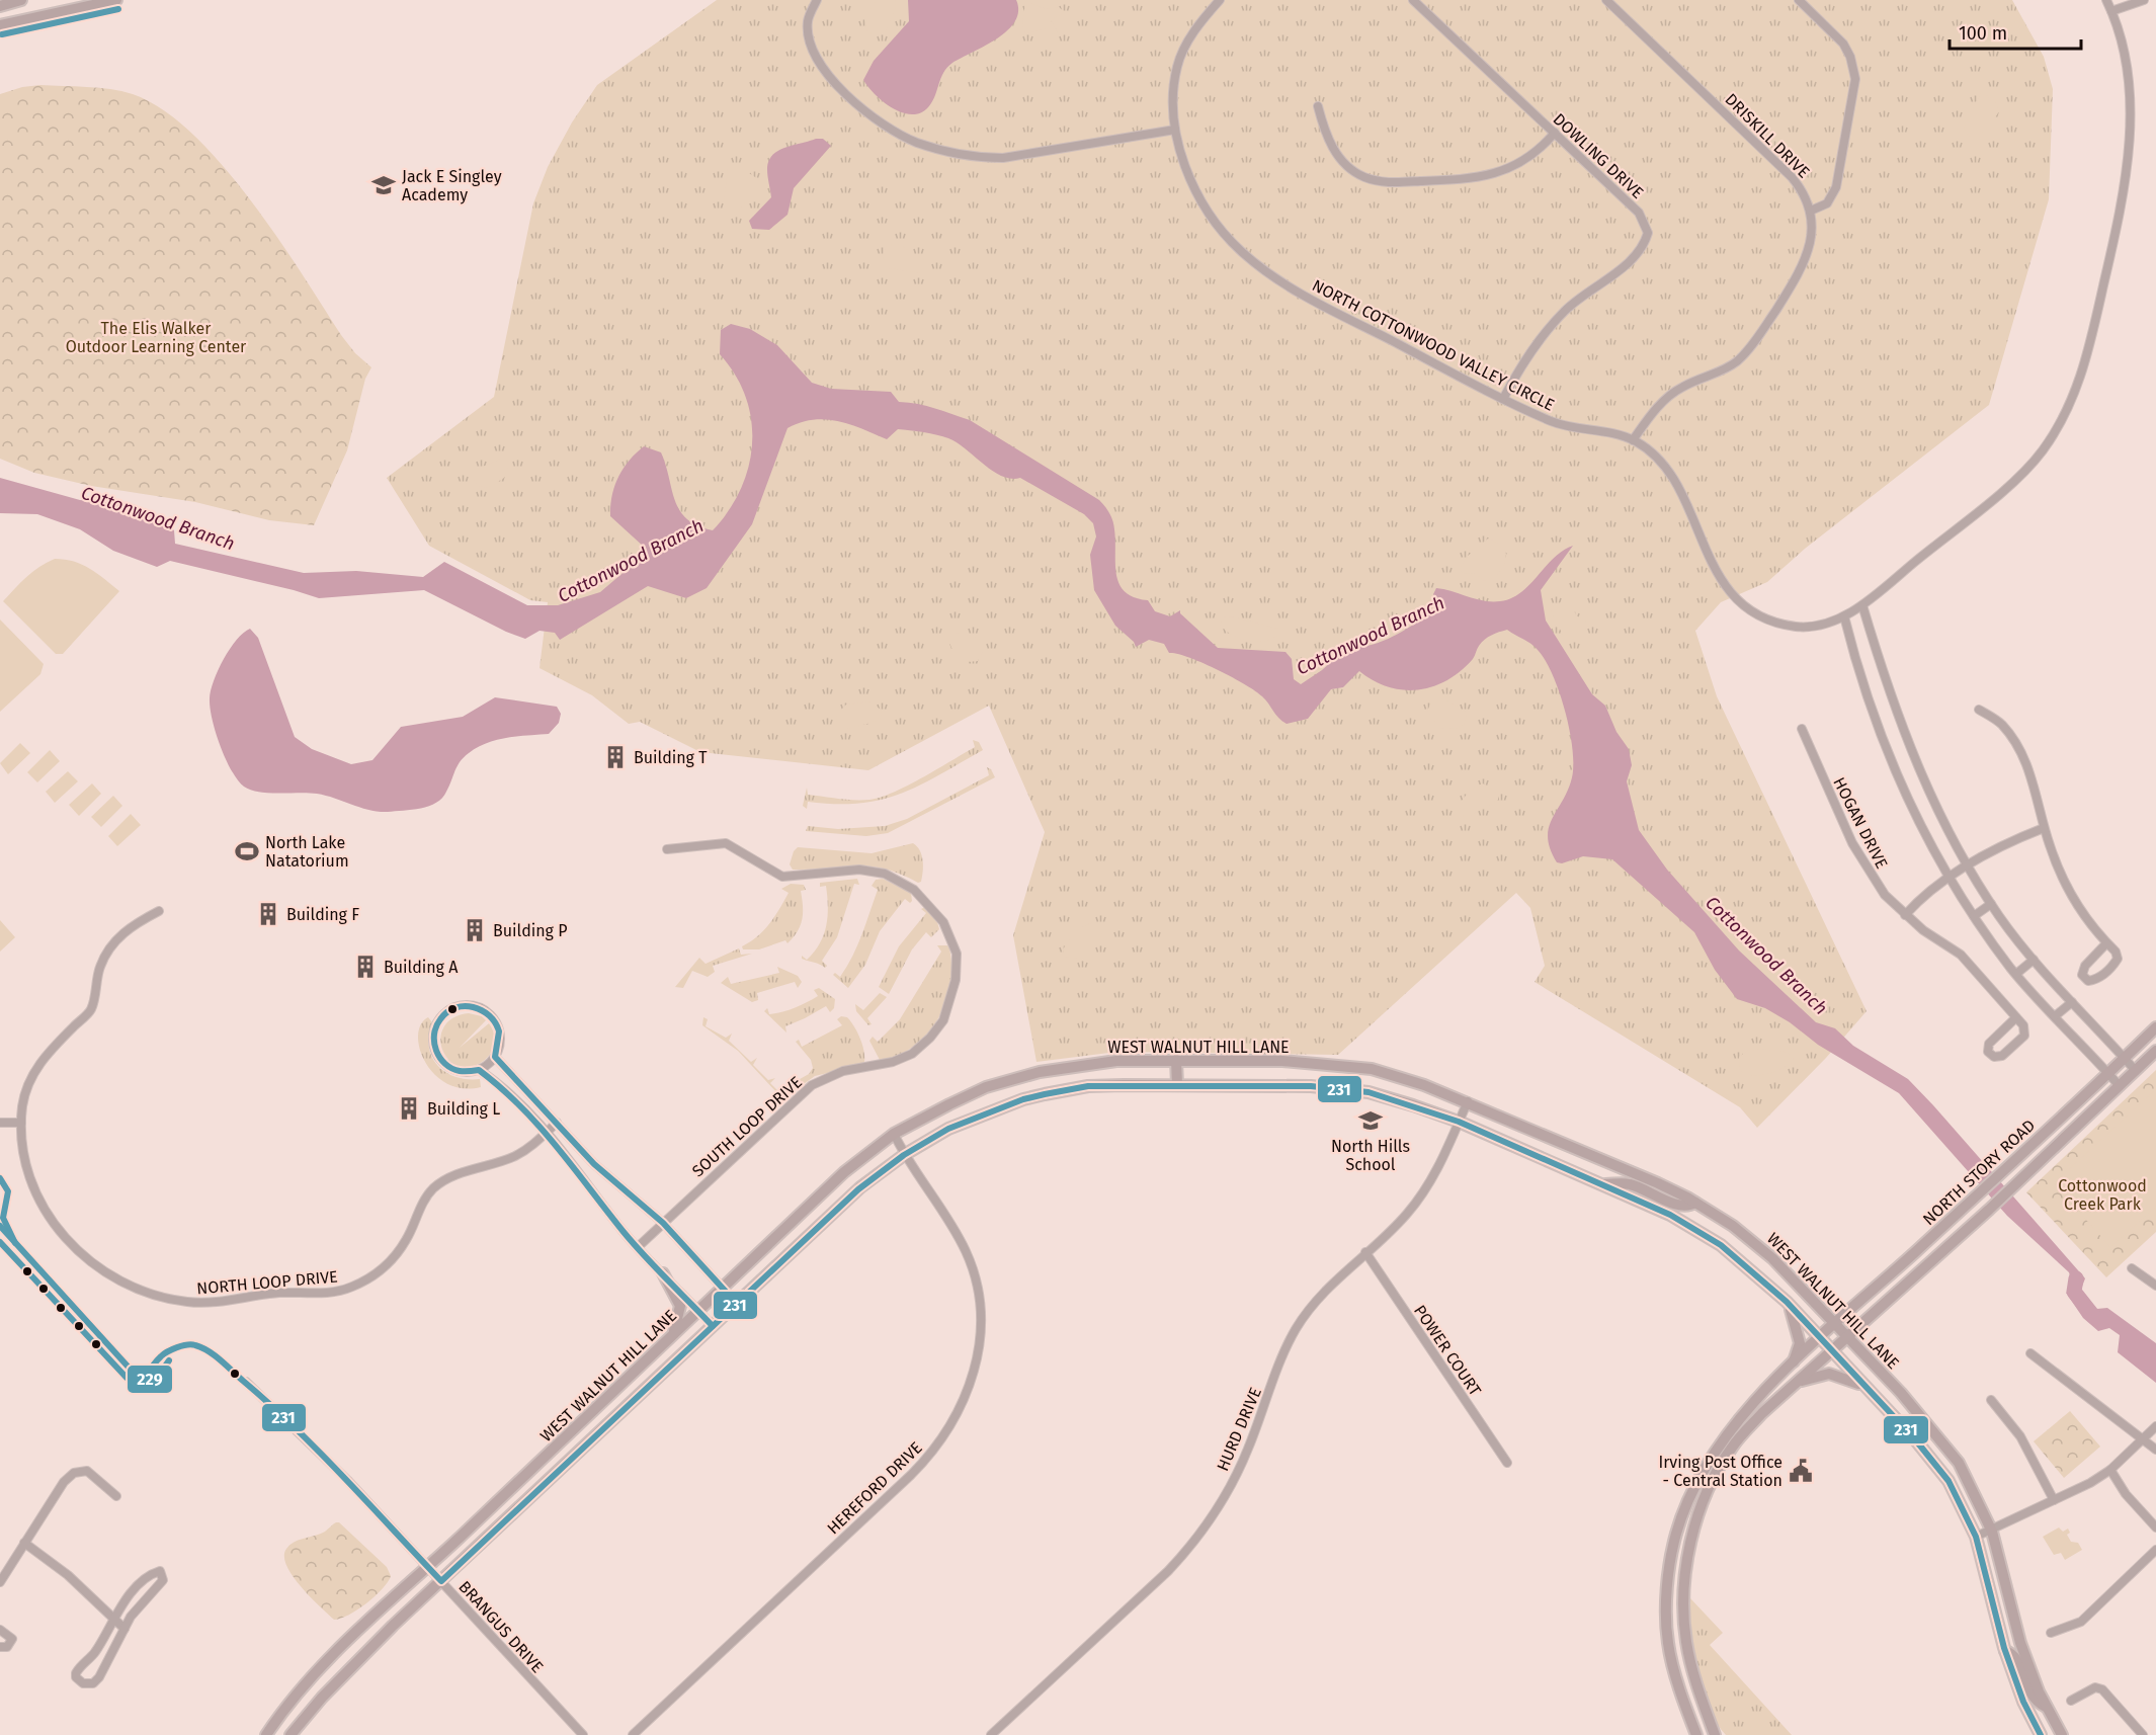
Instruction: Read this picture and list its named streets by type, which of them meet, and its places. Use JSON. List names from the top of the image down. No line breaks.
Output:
{"streets":{"main road":["WEST WALNUT HILL LANE","NORTH STORY ROAD"],"street":["DRISKILL DRIVE","DOWLING DRIVE","NORTH COTTONWOOD VALLEY CIRCLE","HOGAN DRIVE","SOUTH LOOP DRIVE","NORTH LOOP DRIVE","POWER COURT","HURD DRIVE","HEREFORD DRIVE","BRANGUS DRIVE"]},"crossings":[["DOWLING DRIVE","NORTH COTTONWOOD VALLEY CIRCLE"],["WEST WALNUT HILL LANE","NORTH STORY ROAD"],["WEST WALNUT HILL LANE","HURD DRIVE"],["WEST WALNUT HILL LANE","HEREFORD DRIVE"],["WEST WALNUT HILL LANE","BRANGUS DRIVE"],["POWER COURT","HURD DRIVE"]],"water":["Cottonwood Branch"],"parks":["The Elis Walker Outdoor Learning Center","Cottonwood Creek Park"],"places":{"school or university":["Jack E Singley Academy","North Hills School"],"building":["Building T","Building F","Building P","Building A","Building L"],"sports":["North Lake Natatorium"],"public building":["Irving Post Office - Central Station"]},"lines":["transit line 229","transit line 231"],"scale_bar":"100 m"}
